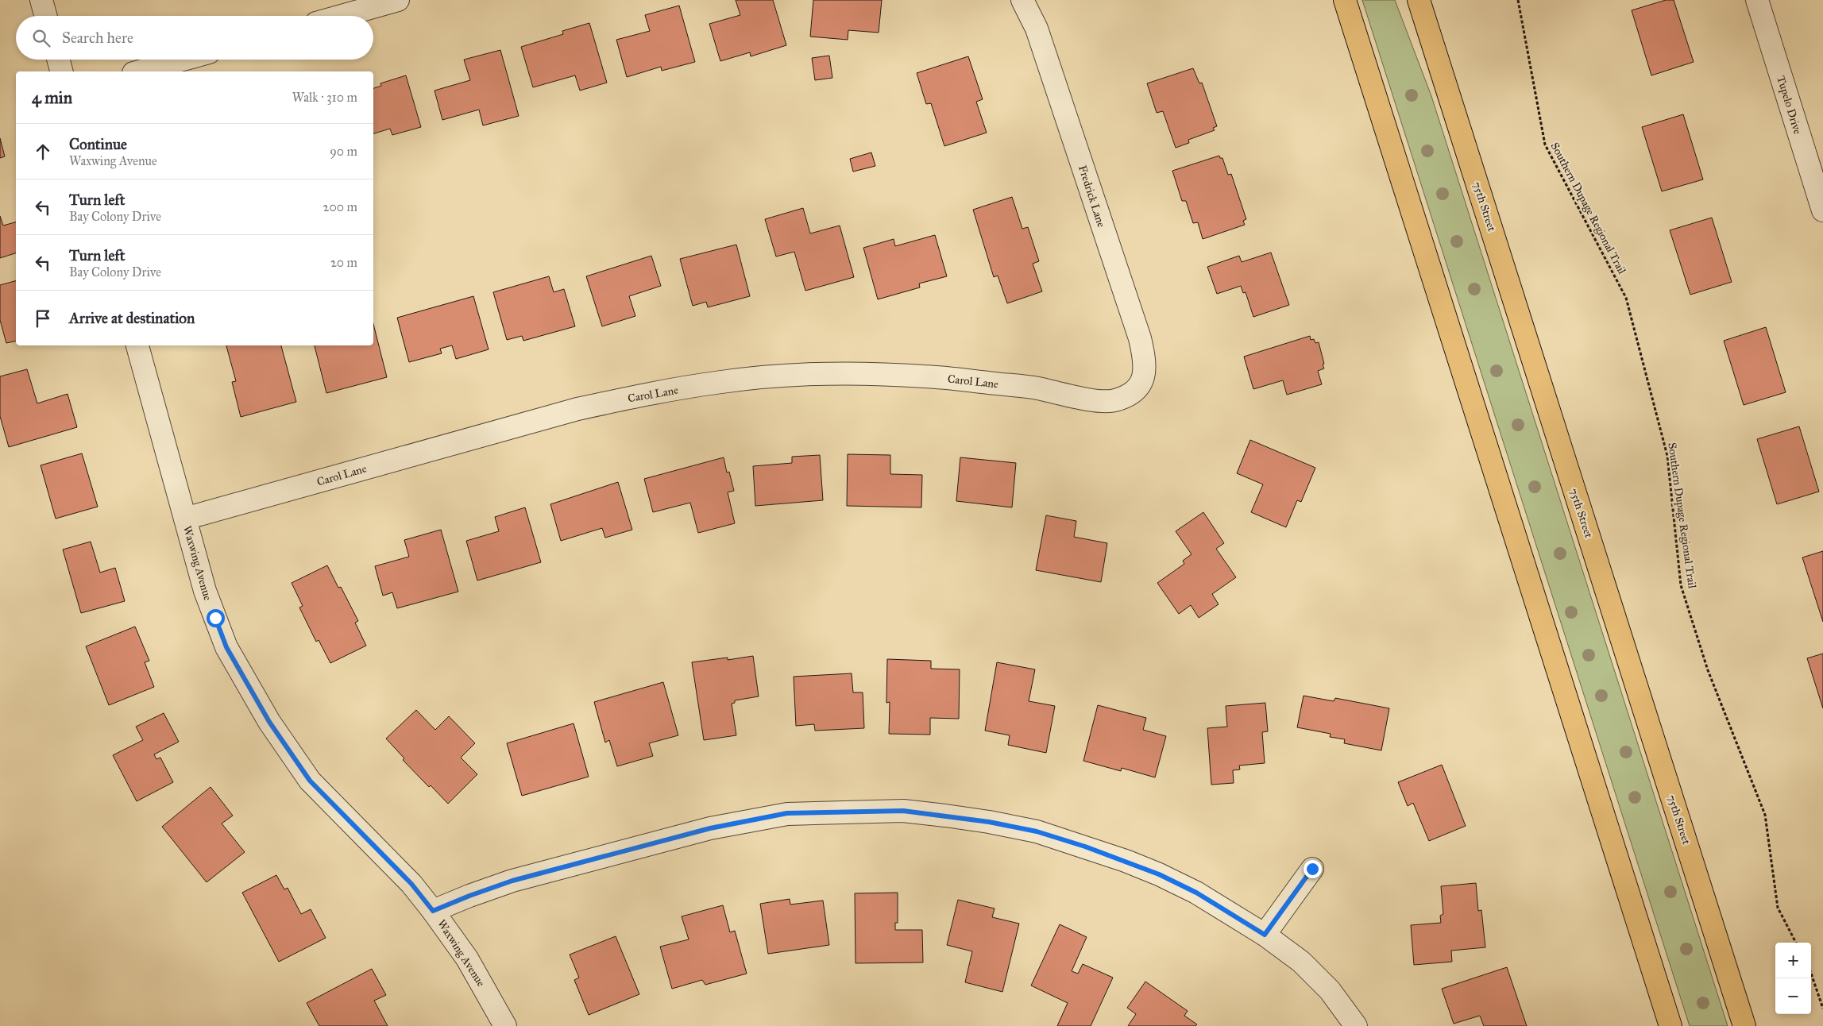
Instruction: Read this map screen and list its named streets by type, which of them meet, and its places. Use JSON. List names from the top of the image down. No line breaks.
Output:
{"streets":{"main road":["75th Street"],"street":["Tupelo Drive","Fredrick Lane","Carol Lane","Waxwing Avenue"],"path":["Southern Dupage Regional Trail"]},"crossings":[["Fredrick Lane","Carol Lane"],["Carol Lane","Waxwing Avenue"]],"page":{"search":"Search here","heading":["4 min","Walk · 310 m"],"list":[["Continue","Waxwing Avenue","90 m"],["Turn left","Bay Colony Drive","200 m"],["Turn left","Bay Colony Drive","20 m"],"Arrive at destination"],"map_buttons":["+","−"]}}
